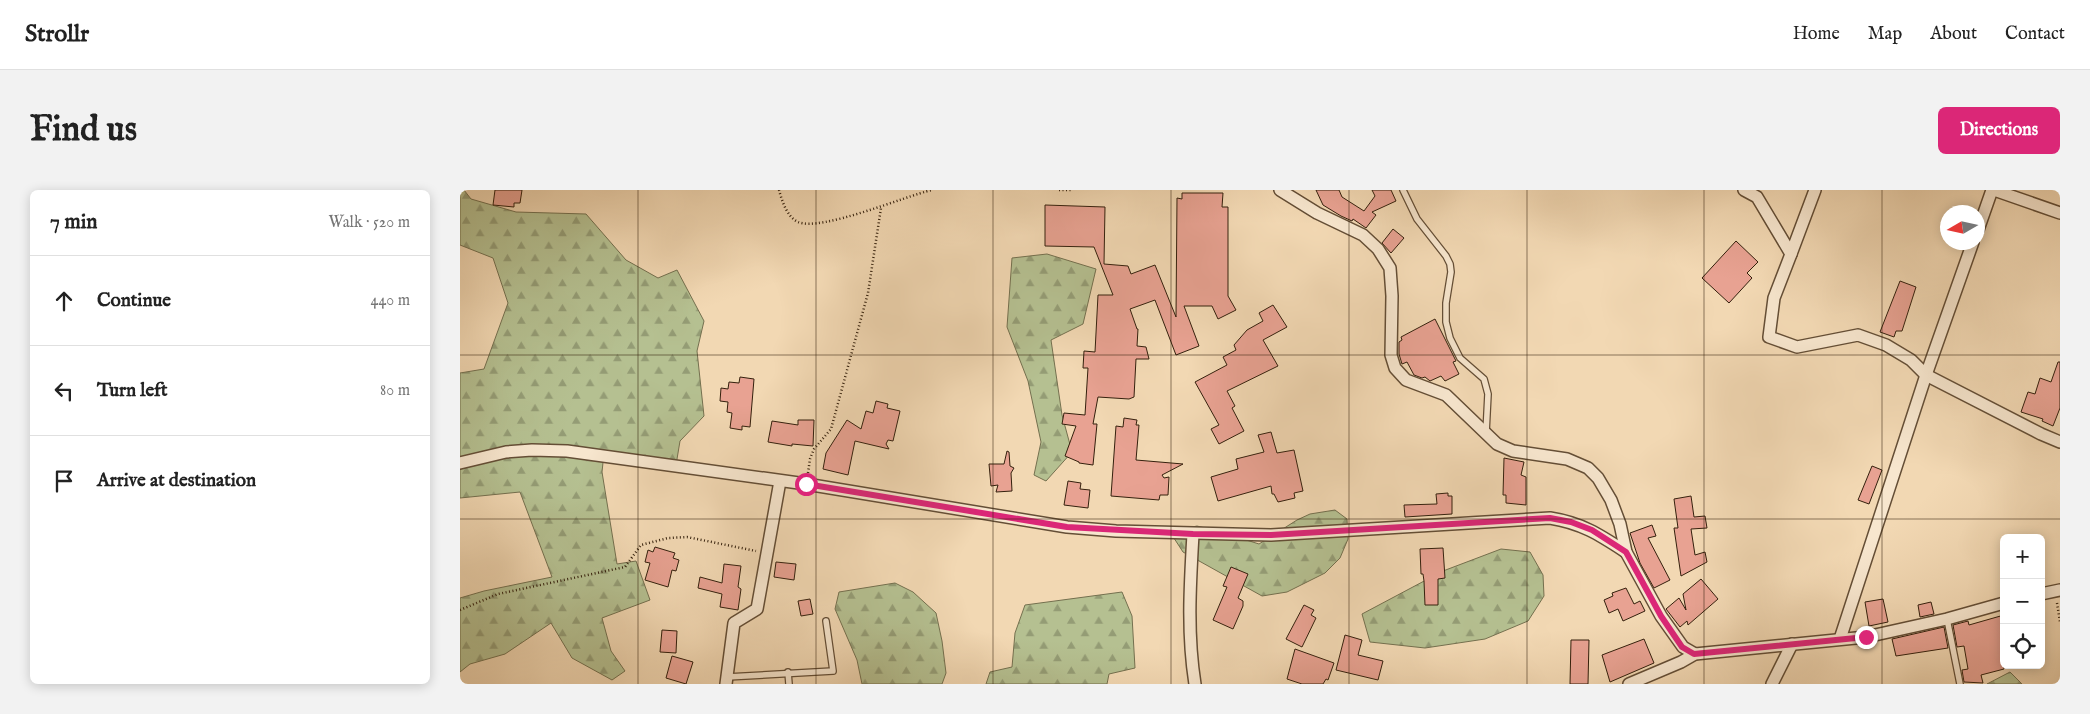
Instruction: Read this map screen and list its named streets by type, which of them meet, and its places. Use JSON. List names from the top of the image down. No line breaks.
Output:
{"north":"left","page":{"header":"Strollr","nav":["Home","Map","About","Contact"],"buttons":"Directions","title":"Find us","heading":["7 min","Walk · 520 m"],"list":[["Continue","440 m"],["Turn left","80 m"],"Arrive at destination"],"map_buttons":["+","−"]}}
